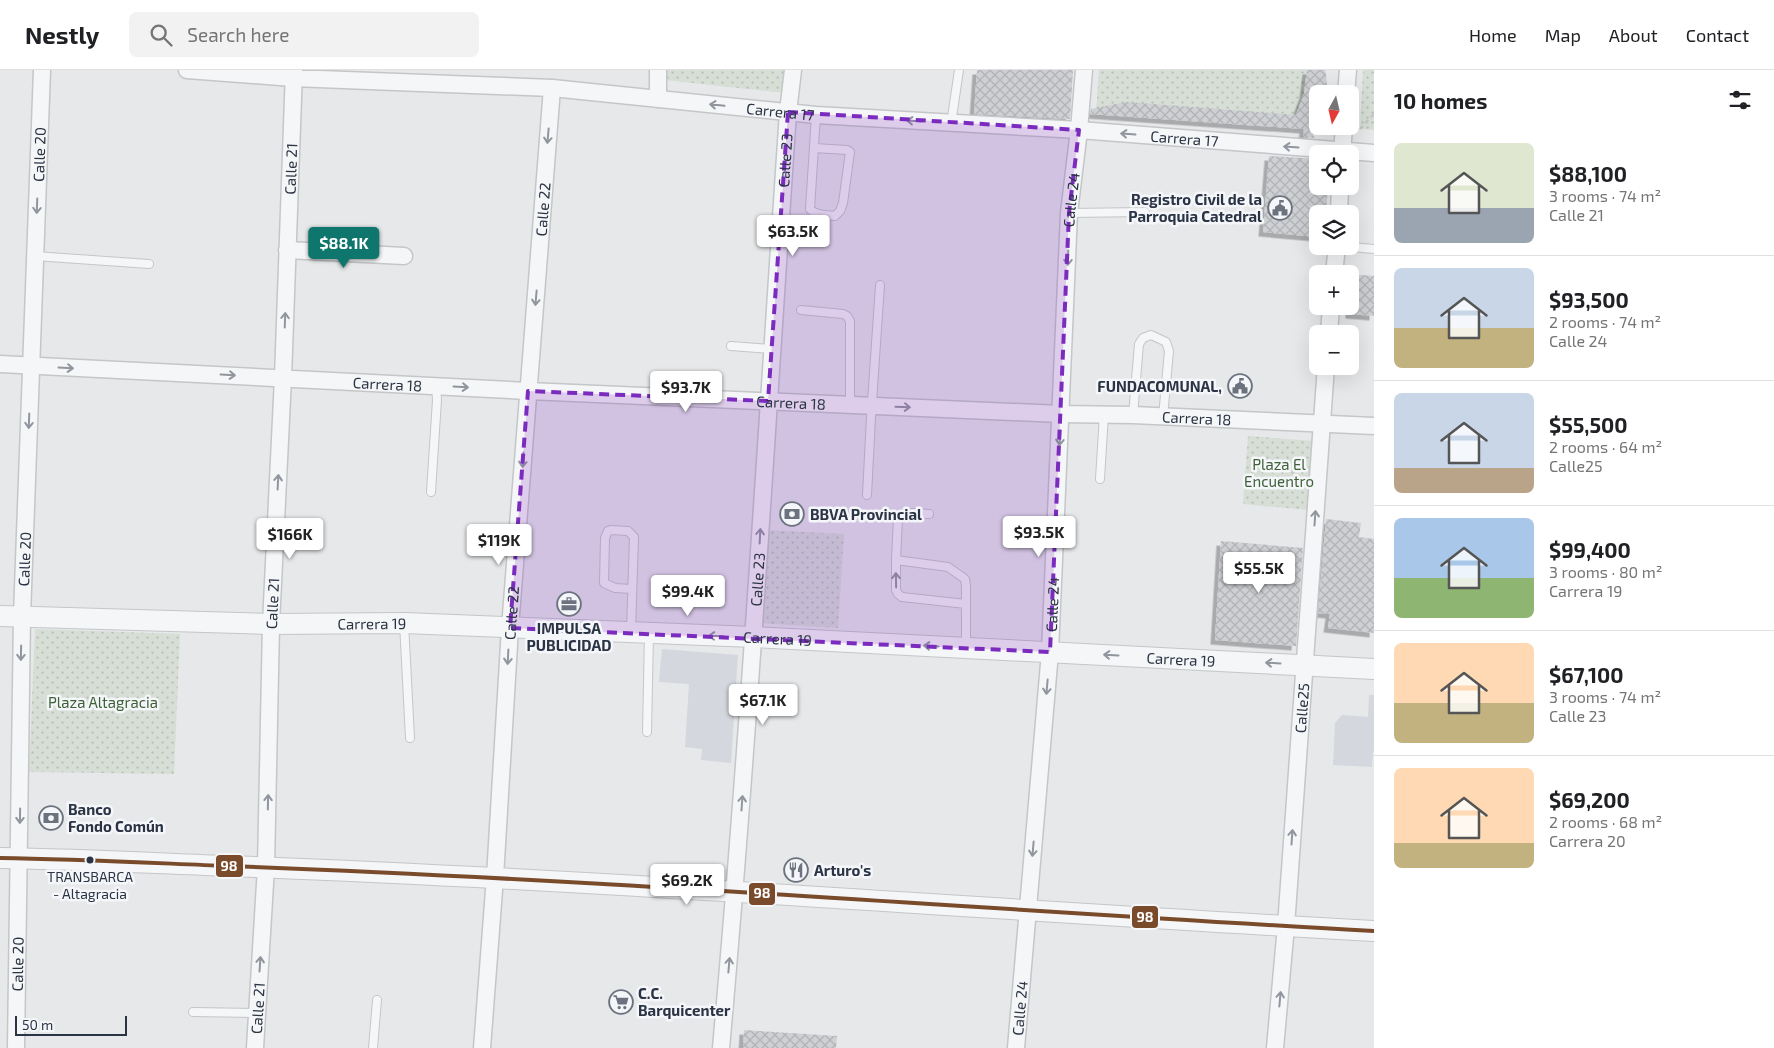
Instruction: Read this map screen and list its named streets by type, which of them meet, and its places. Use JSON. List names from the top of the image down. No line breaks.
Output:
{"streets":{"street":["Carrera 17","Calle 20","Calle 23","Calle 21","Calle 24","Calle 22","Carrera 18","Carrera 19","Calle25"]},"crossings":[["Carrera 17","Calle 23"],["Carrera 17","Calle 21"],["Carrera 17","Calle 24"],["Carrera 17","Calle 22"],["Calle 20","Carrera 18"],["Calle 20","Carrera 19"],["Calle 23","Carrera 18"],["Calle 23","Carrera 19"],["Calle 21","Carrera 18"],["Calle 21","Carrera 19"],["Calle 24","Carrera 18"],["Calle 24","Carrera 19"],["Calle 22","Carrera 18"],["Calle 22","Carrera 19"],["Carrera 18","Calle25"],["Carrera 19","Calle25"]],"one_way":["Carrera 17","Calle 20","Calle 23","Calle 21","Calle 24","Calle 22","Carrera 18","Carrera 19","Calle25"],"parks":["Plaza El Encuentro","Plaza Altagracia"],"places":{"public building":["Registro Civil de la Parroquia Catedral","FUNDACOMUNAL,"],"bank":["BBVA Provincial","Banco Fondo Común"],"office":["IMPULSA PUBLICIDAD"],"other":["TRANSBARCA - Altagracia"],"restaurant":["Arturo's"],"supermarket":["C.C. Barquicenter"]},"lines":["transit line 98"],"scale_bar":"50 m","north":"bottom","page":{"header":"Nestly","search":"Search here","nav":["Home","Map","About","Contact"],"heading":"10 homes","map_buttons":["+","−"],"list":[{"name":"$88,100","note":"3 rooms · 74 m² · Calle 21"},{"name":"$93,500","note":"2 rooms · 74 m² · Calle 24"},{"name":"$55,500","note":"2 rooms · 64 m² · Calle25"},{"name":"$99,400","note":"3 rooms · 80 m² · Carrera 19"},{"name":"$67,100","note":"3 rooms · 74 m² · Calle 23"},{"name":"$69,200","note":"2 rooms · 68 m² · Carrera 20"}],"price":["$63.5K","$88.1K","$93.7K","$93.5K","$166K","$119K","$55.5K","$99.4K","$67.1K","$69.2K"],"scale":"50 m"}}
